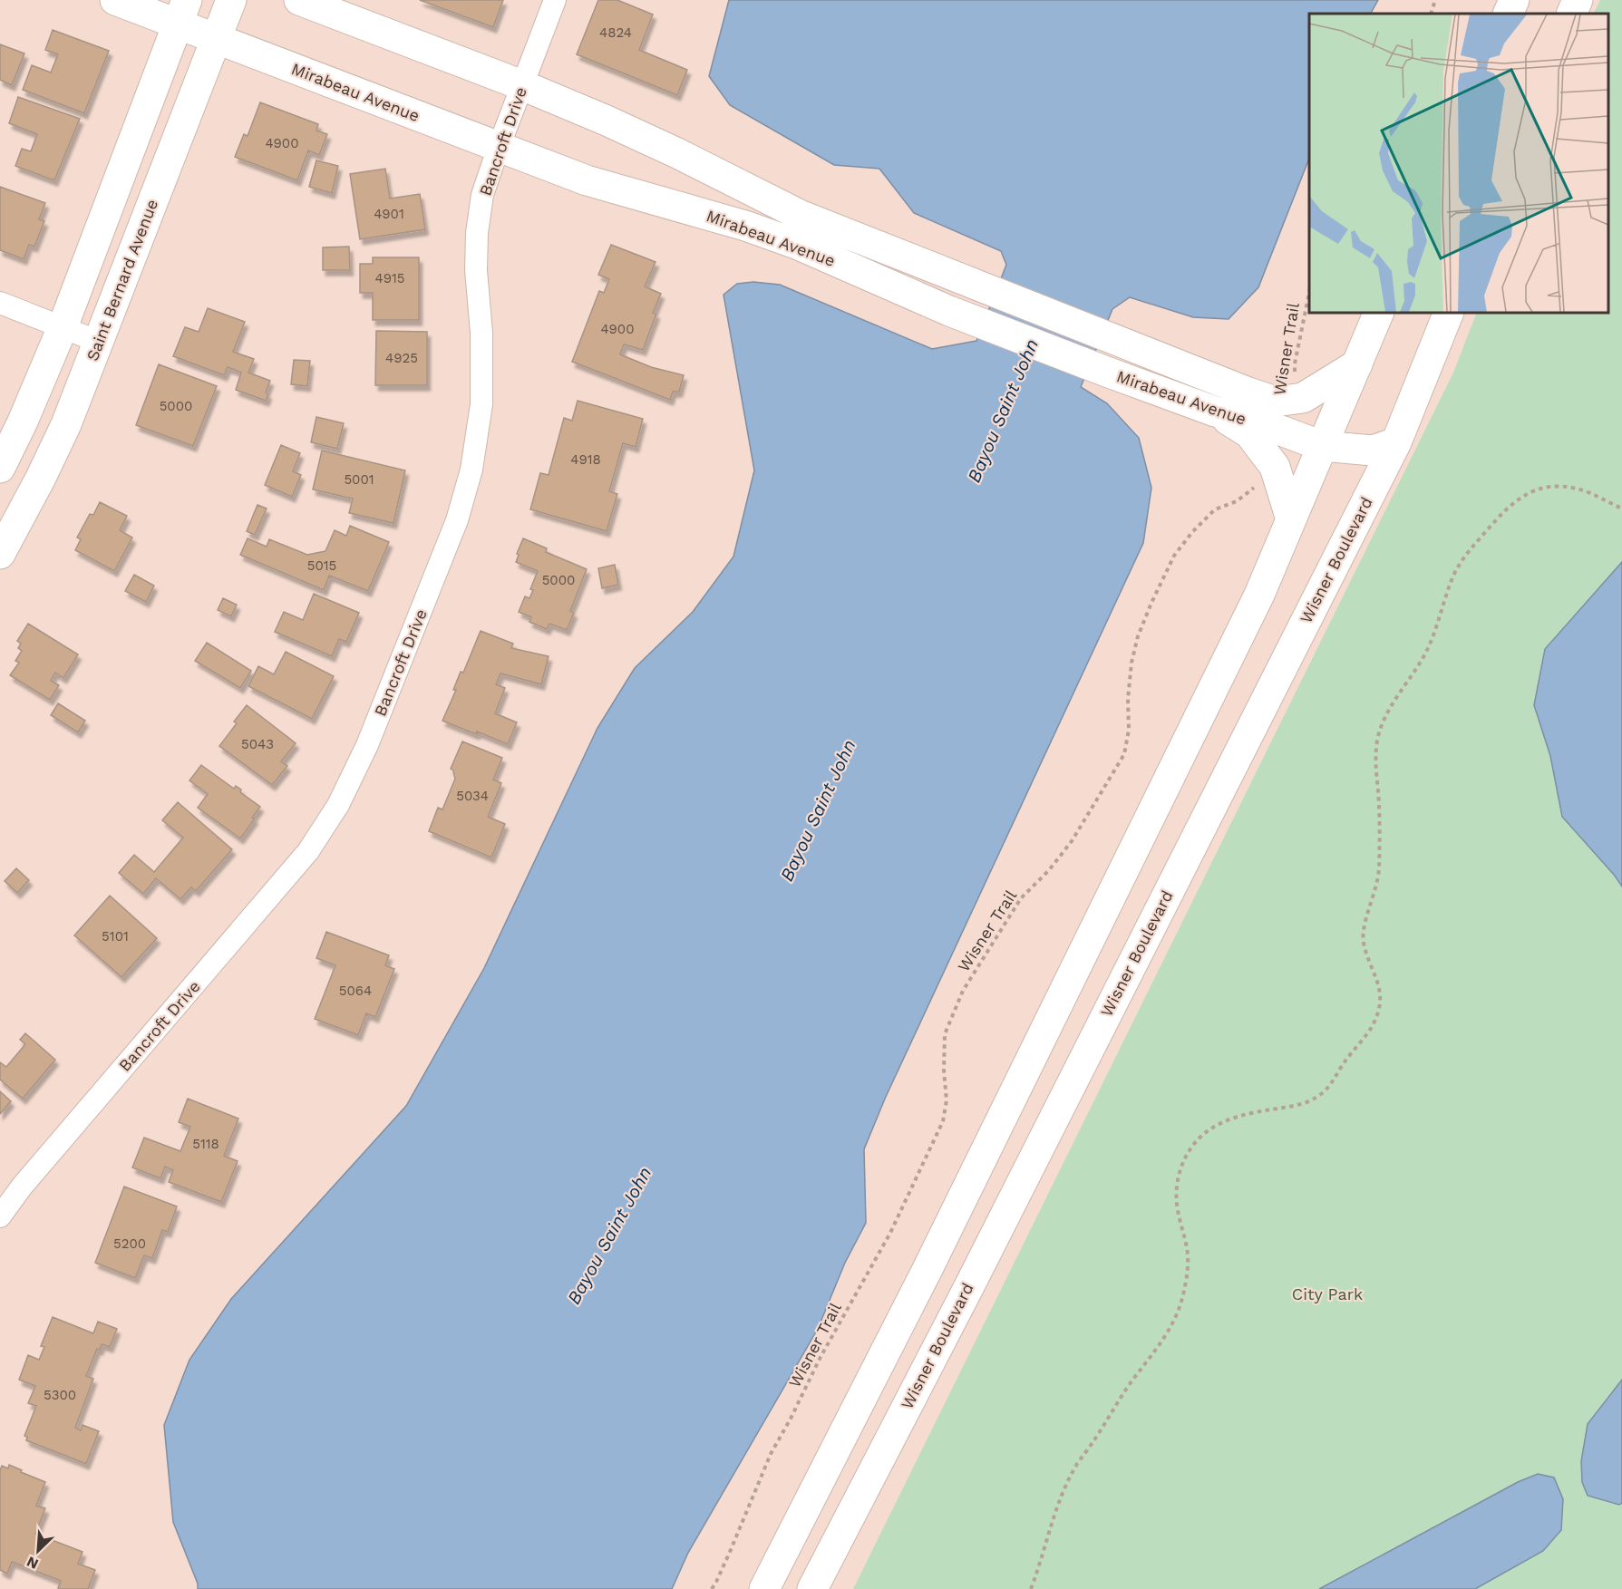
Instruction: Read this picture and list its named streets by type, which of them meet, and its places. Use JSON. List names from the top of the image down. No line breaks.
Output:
{"streets":{"street":["Mirabeau Avenue","Bancroft Drive","Saint Bernard Avenue","Wisner Boulevard"],"path":["Wisner Trail"]},"crossings":[["Mirabeau Avenue","Bancroft Drive"],["Mirabeau Avenue","Saint Bernard Avenue"],["Mirabeau Avenue","Wisner Trail"],["Mirabeau Avenue","Wisner Boulevard"]],"water":["Bayou Saint John"],"parks":["City Park"],"house_numbers":["4824","4900","4901","4915","4900","4925","5000","4918","5001","5015","5000","5043","5034","5101","5064","5118","5200","5300"],"north":"bottom left"}
